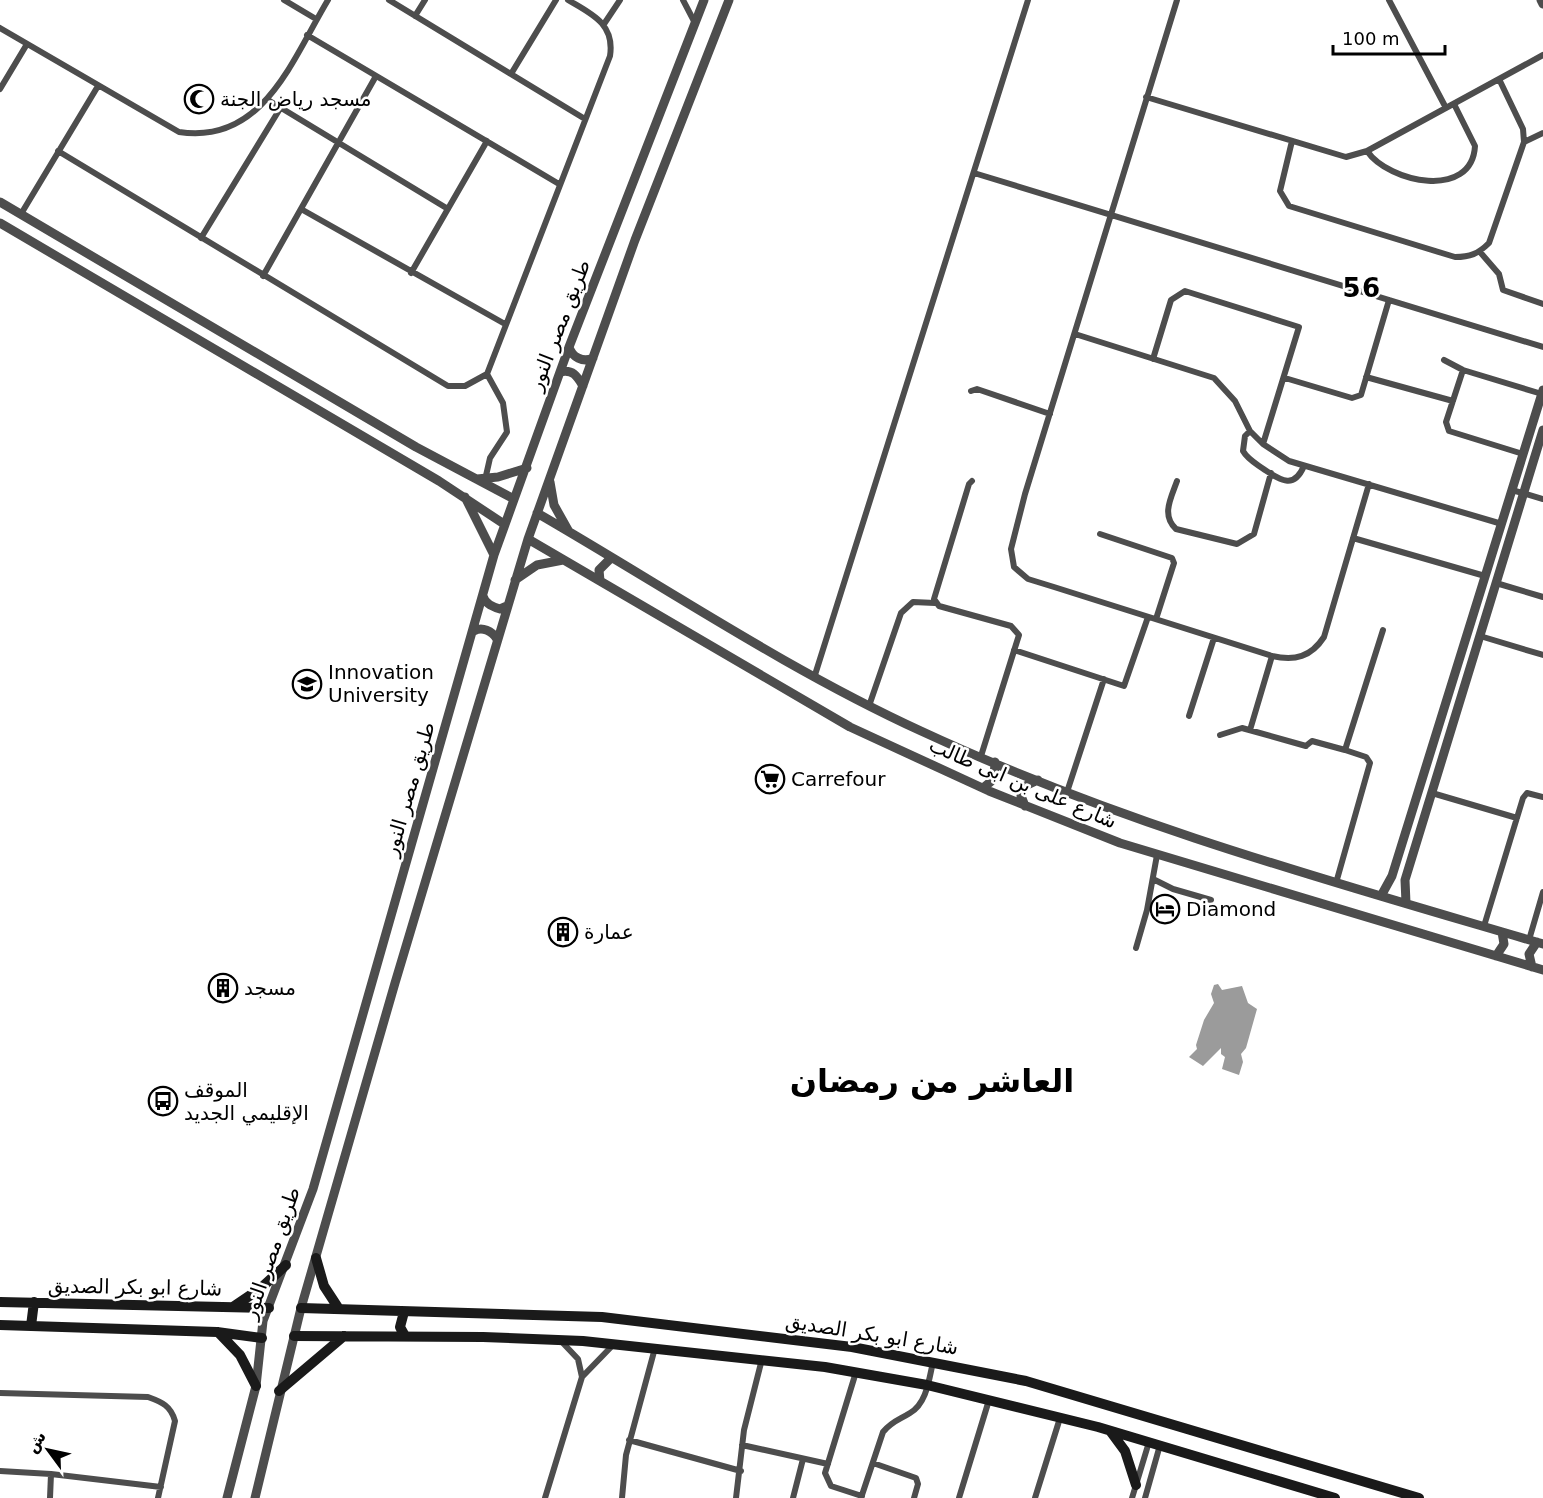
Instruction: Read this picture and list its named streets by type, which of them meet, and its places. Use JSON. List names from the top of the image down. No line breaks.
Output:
{"streets":{"main road":["شارع ابو بكر الصديق"],"street":["طريق مصر النور","شارع على بن ابى طالب"]},"crossings":[["طريق مصر النور","شارع على بن ابى طالب"],["طريق مصر النور","شارع ابو بكر الصديق"]],"districts":["56","العاشر من رمضان"],"places":{"mosque":["مسجد رياض الجنة"],"school or university":["Innovation University"],"supermarket":["Carrefour"],"hotel":["Diamond"],"building":["عمارة","مسجد"],"bus stop":["الموقف الإقليمي الجديد"]},"scale_bar":"100 m","north":"top left"}
